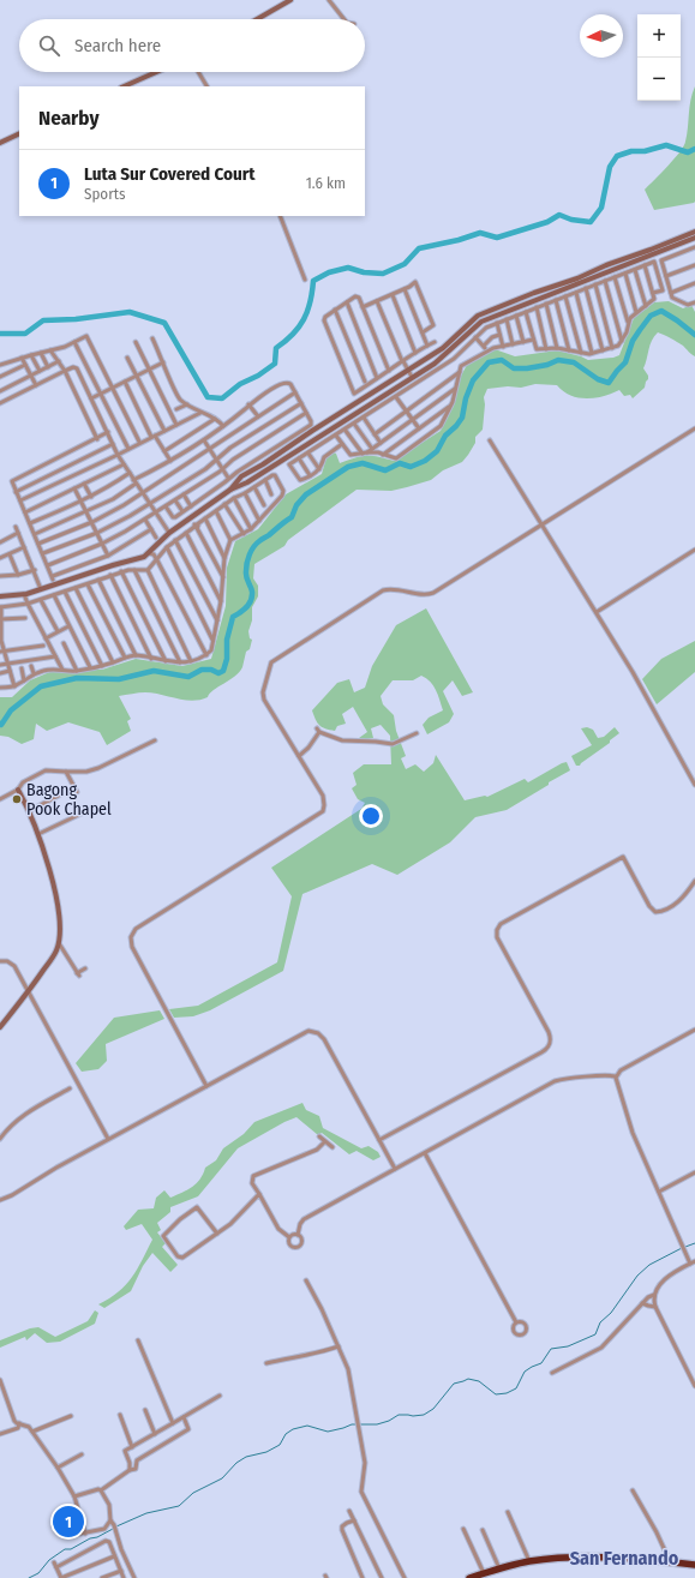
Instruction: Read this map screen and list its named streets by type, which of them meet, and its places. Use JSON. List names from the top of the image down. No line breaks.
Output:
{"districts":["San Fernando"],"places":["Bagong Pook Chapel"],"north":"left","page":{"map_buttons":["+","−"],"search":"Search here","heading":"Nearby","list":[{"mark":"1","name":"Luta Sur Covered Court","note":"Sports","value":"1.6 km"}],"pins":"1"}}
